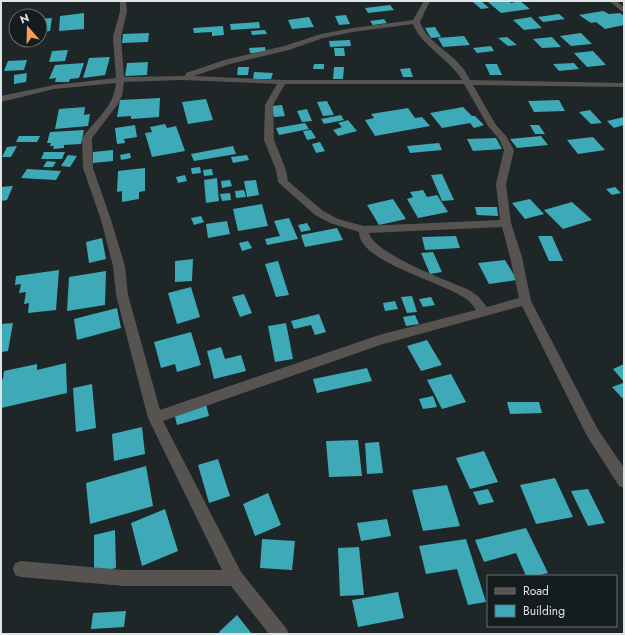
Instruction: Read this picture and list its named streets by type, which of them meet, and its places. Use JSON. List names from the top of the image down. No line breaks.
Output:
{"legend":["Road","Building"],"north":"top"}
